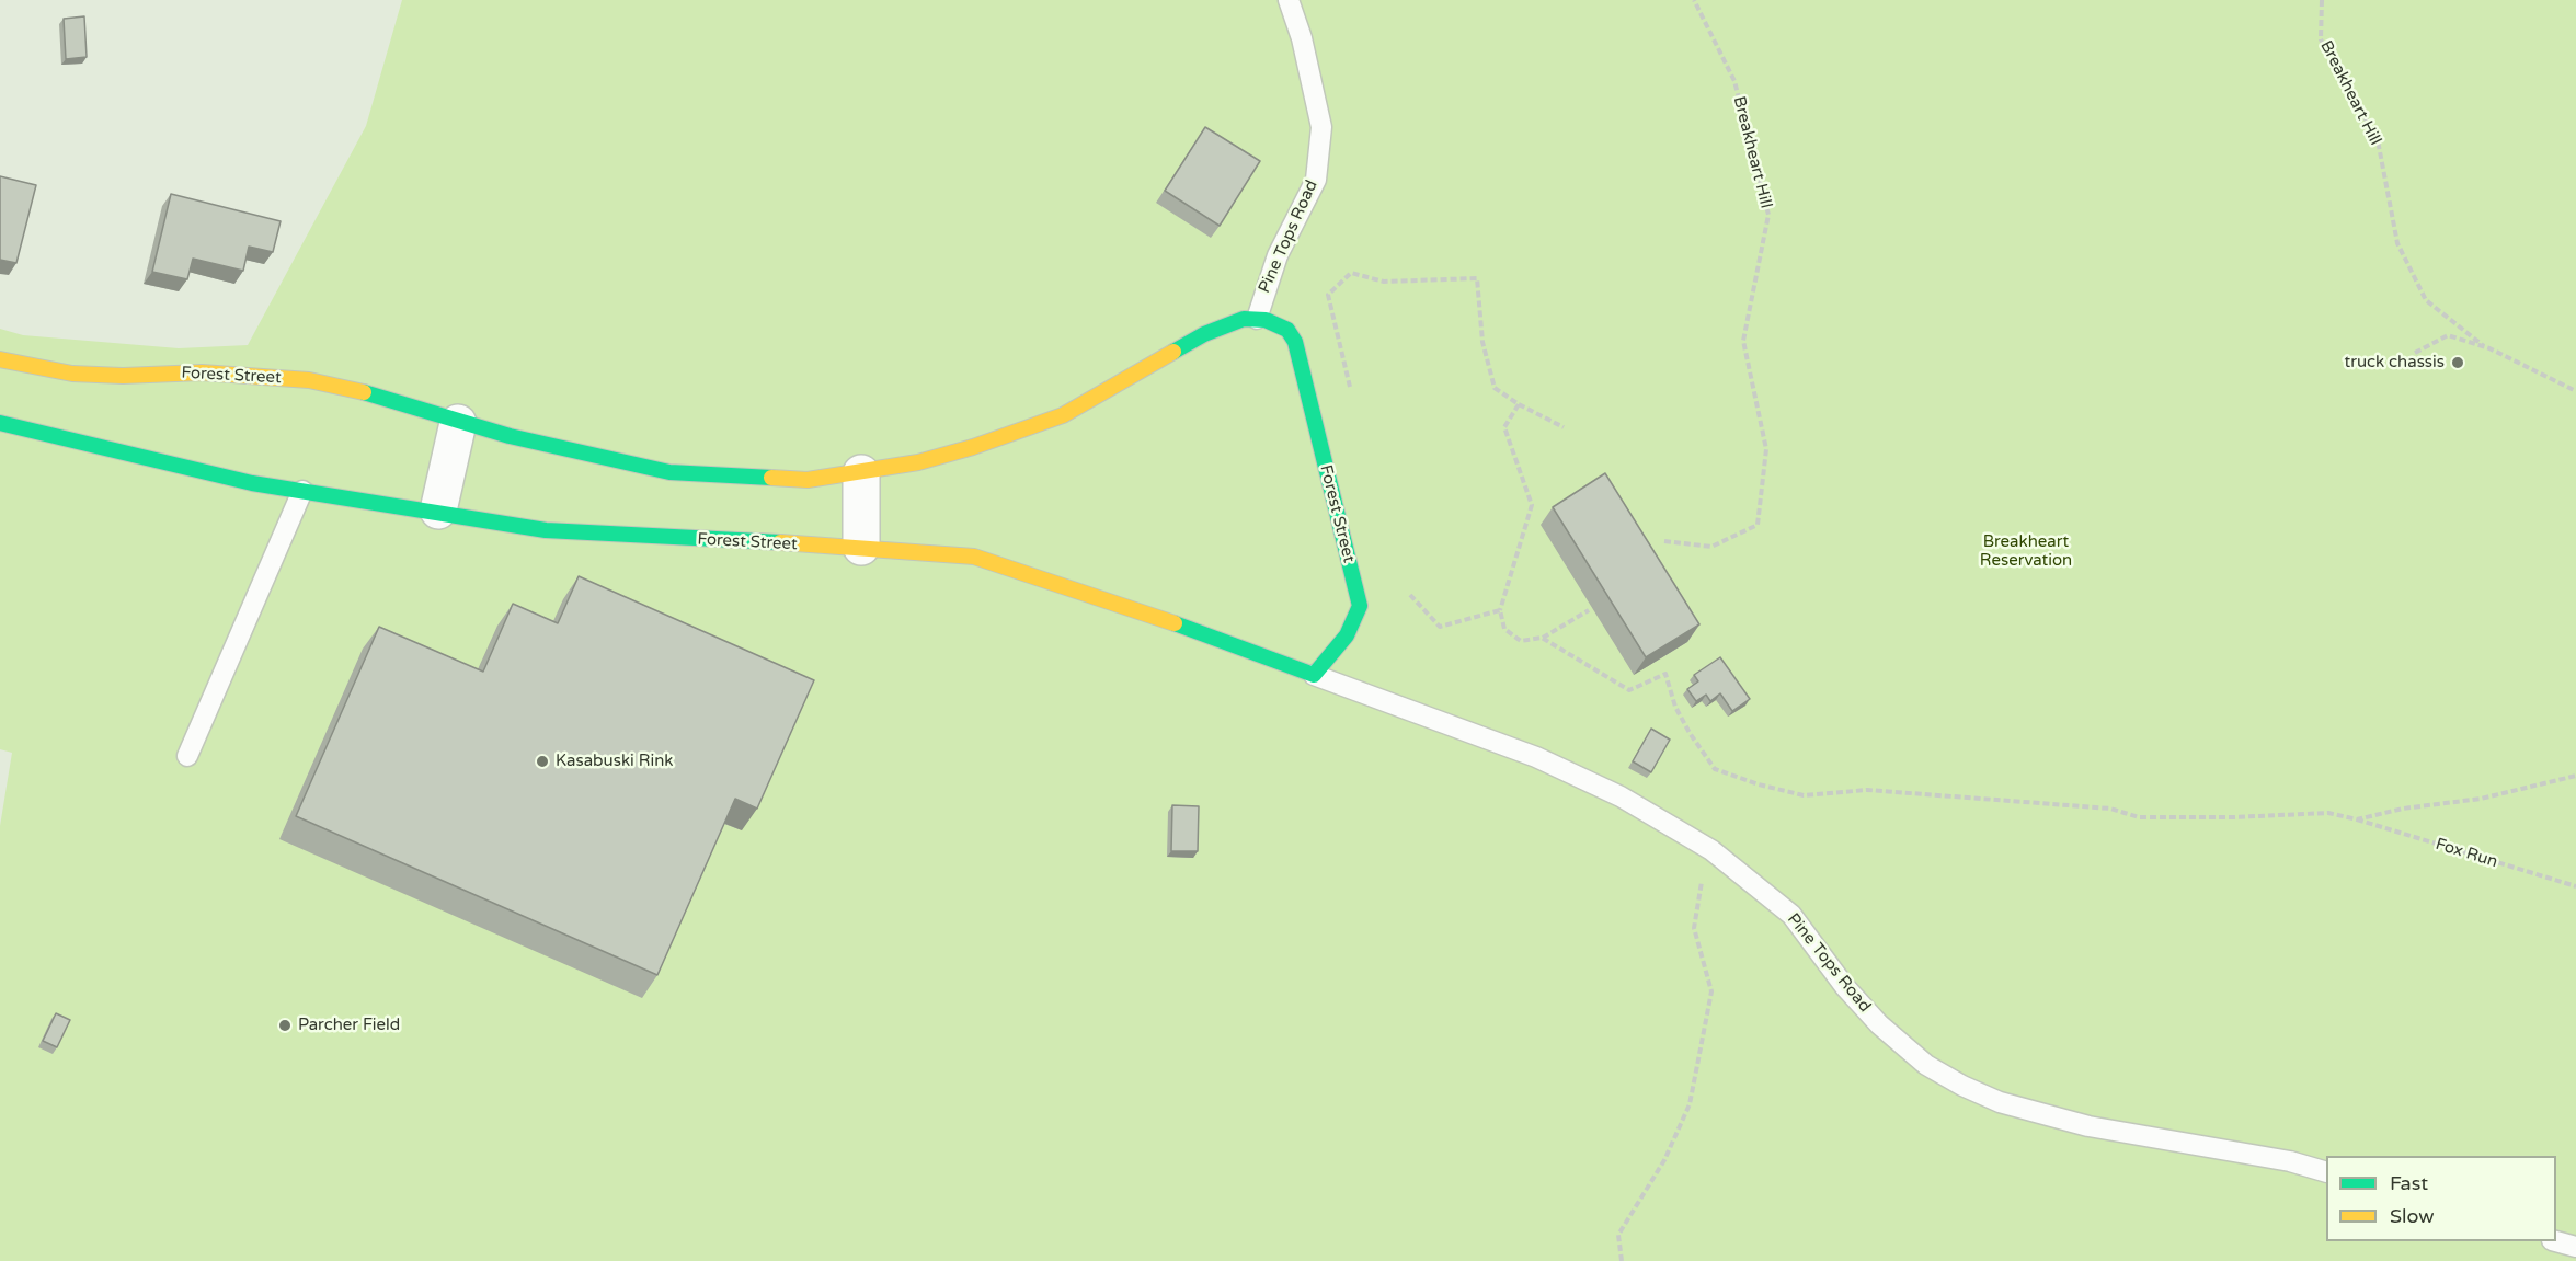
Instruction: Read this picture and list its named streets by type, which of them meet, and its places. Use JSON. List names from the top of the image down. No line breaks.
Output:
{"streets":{"street":["Forest Street"],"lane":["Pine Tops Road"],"path":["Breakheart Hill","Fox Run"]},"crossings":[["Pine Tops Road","Forest Street"]],"parks":["Breakheart Reservation"],"places":["truck chassis","Kasabuski Rink","Parcher Field"],"legend":["Fast","Slow"]}
